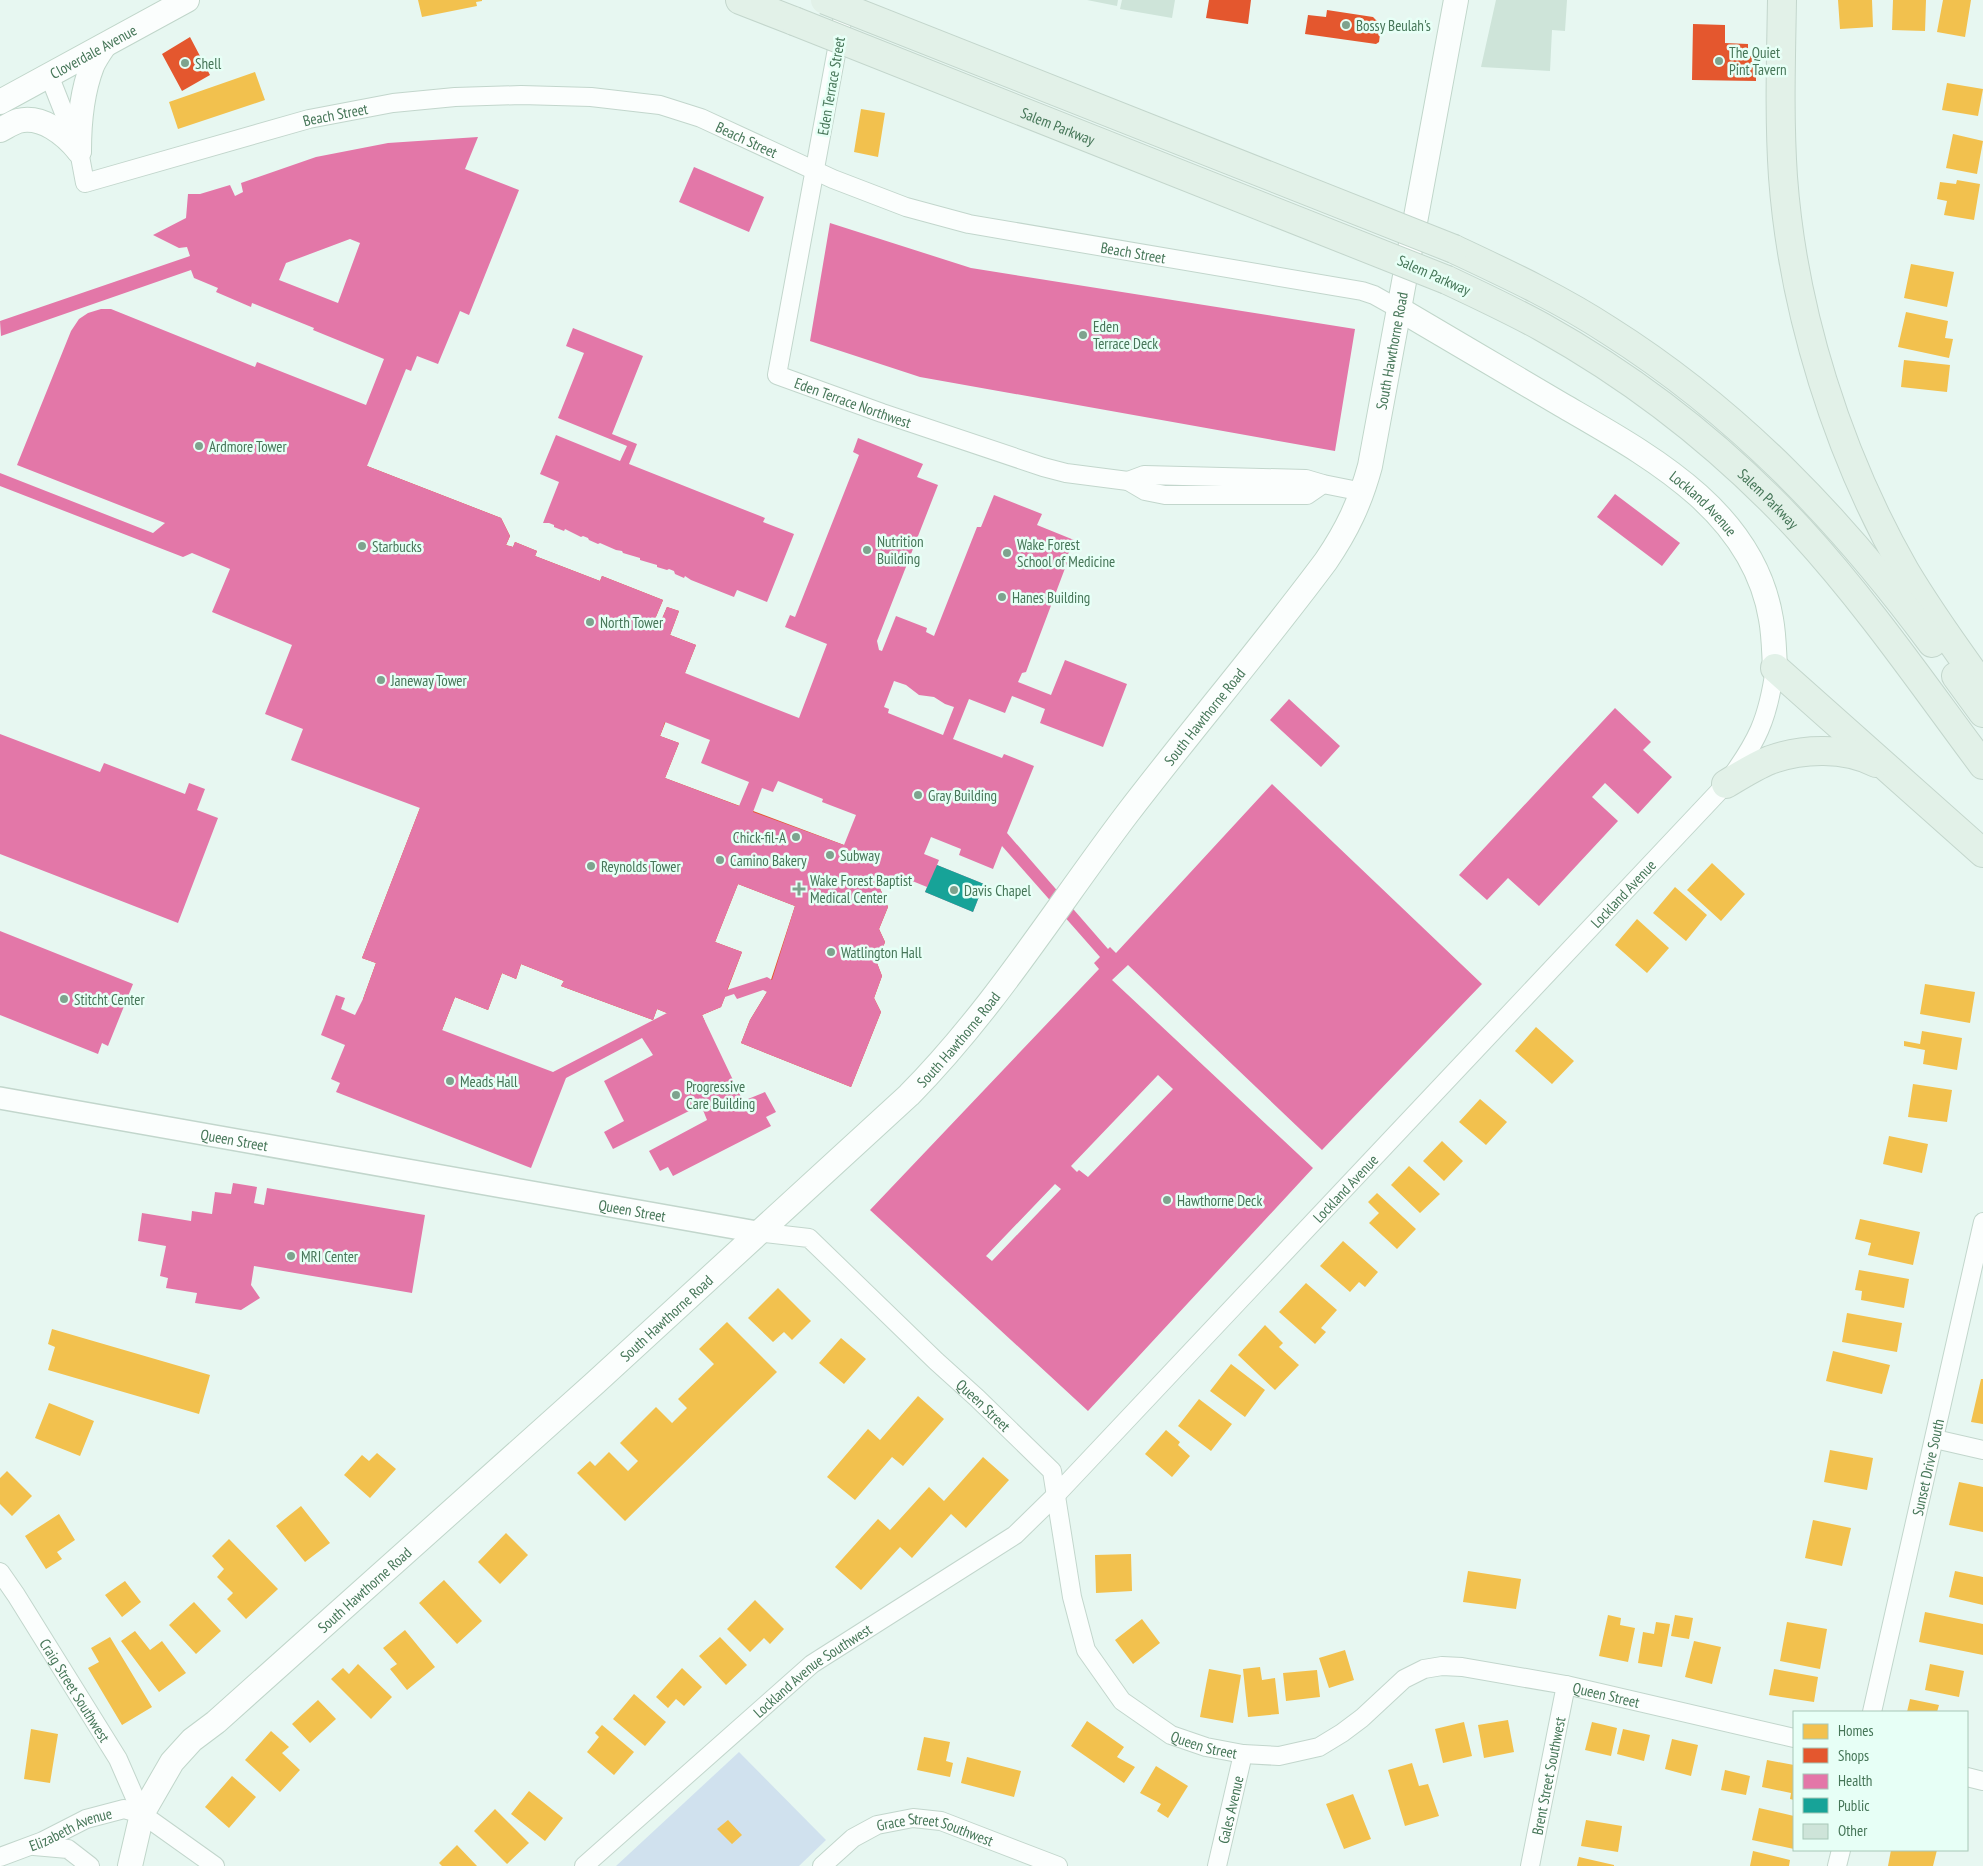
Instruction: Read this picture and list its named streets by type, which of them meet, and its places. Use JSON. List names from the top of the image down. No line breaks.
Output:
{"streets":{"highway":["Salem Parkway"],"main road":["Cloverdale Avenue","South Hawthorne Road","Lockland Avenue"],"street":["Eden Terrace Street","Beach Street","Eden Terrace Northwest","Queen Street","Sunset Drive South","Lockland Avenue Southwest","Craig Street Southwest","Brent Street Southwest","Gales Avenue","Elizabeth Avenue","Grace Street Southwest"]},"crossings":[["Eden Terrace Street","Beach Street"],["Eden Terrace Street","Eden Terrace Northwest"],["Beach Street","South Hawthorne Road"],["Beach Street","Eden Terrace Northwest"],["Beach Street","Lockland Avenue"],["South Hawthorne Road","Eden Terrace Northwest"],["South Hawthorne Road","Lockland Avenue"],["South Hawthorne Road","Queen Street"],["South Hawthorne Road","Craig Street Southwest"],["South Hawthorne Road","Elizabeth Avenue"],["Lockland Avenue","Queen Street"],["Lockland Avenue","Lockland Avenue Southwest"],["Queen Street","Lockland Avenue Southwest"],["Queen Street","Brent Street Southwest"],["Queen Street","Gales Avenue"],["Craig Street Southwest","Elizabeth Avenue"]],"places":{"other":["Bossy Beulah's","The Quiet Pint Tavern","Shell","Eden Terrace Deck","Ardmore Tower","Starbucks","Nutrition Building","Wake Forest School of Medicine","Hanes Building","North Tower","Janeway Tower","Gray Building","Chick-fil-A","Subway","Camino Bakery","Reynolds Tower","Davis Chapel","Watlington Hall","Stitcht Center","Meads Hall","Progressive Care Building","Hawthorne Deck","MRI Center"],"health":["Wake Forest Baptist Medical Center"]},"legend":["Homes","Shops","Health","Public","Other"]}
